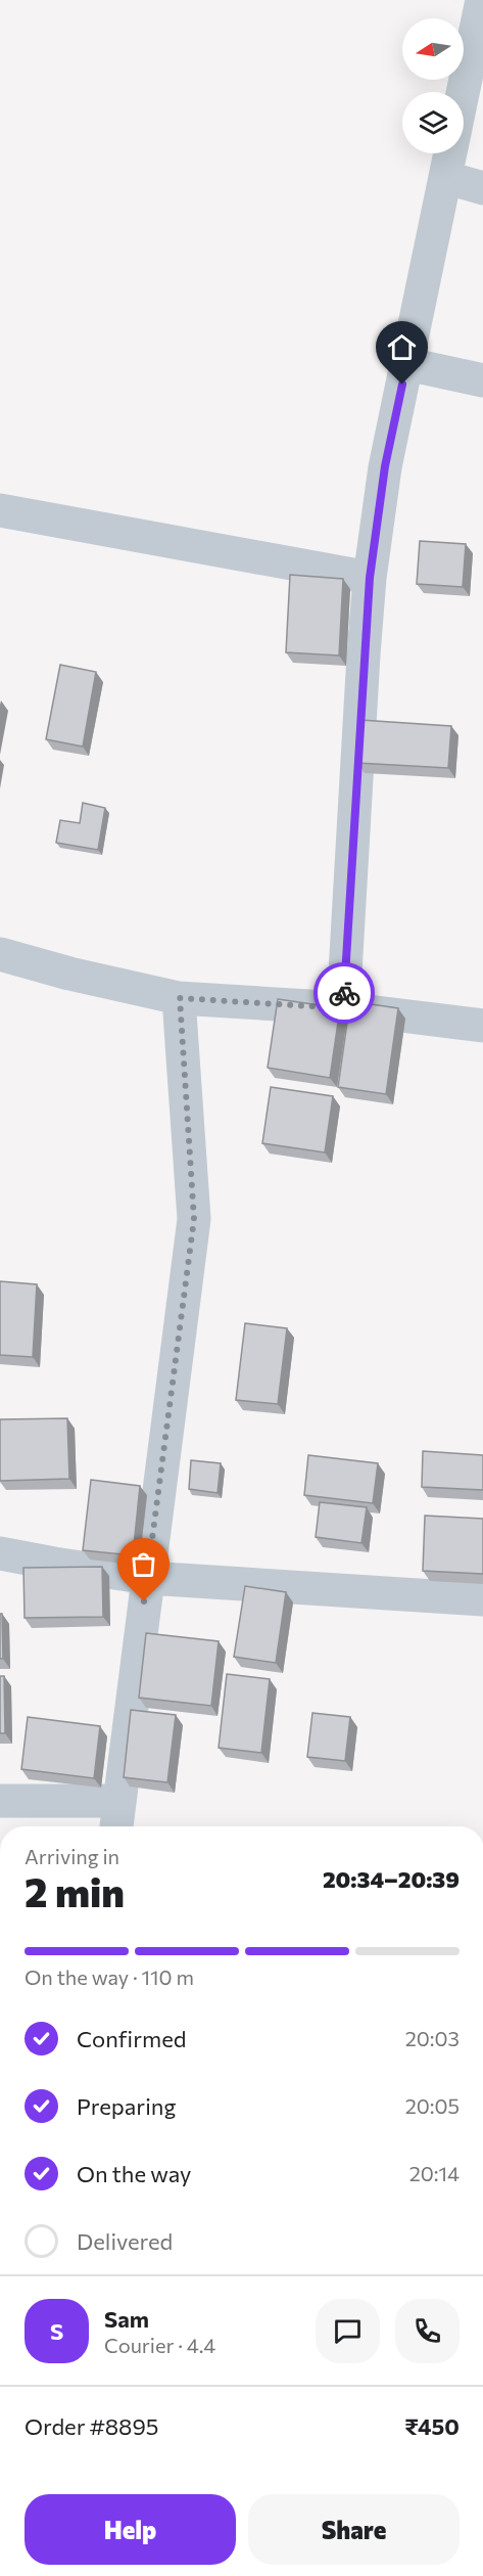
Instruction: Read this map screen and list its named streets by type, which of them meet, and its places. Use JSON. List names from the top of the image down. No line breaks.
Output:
{"north":"left","page":{"heading":["2 min","Arriving in","20:34–20:39"],"panel":["Sam","Courier · 4.4","Order #8895","₹450"],"bar":"On the way · 110 m","list":[["Confirmed","20:03"],["Preparing","20:05"],["On the way","20:14"],"Delivered"],"round":"S","buttons":["Help","Share"]}}
